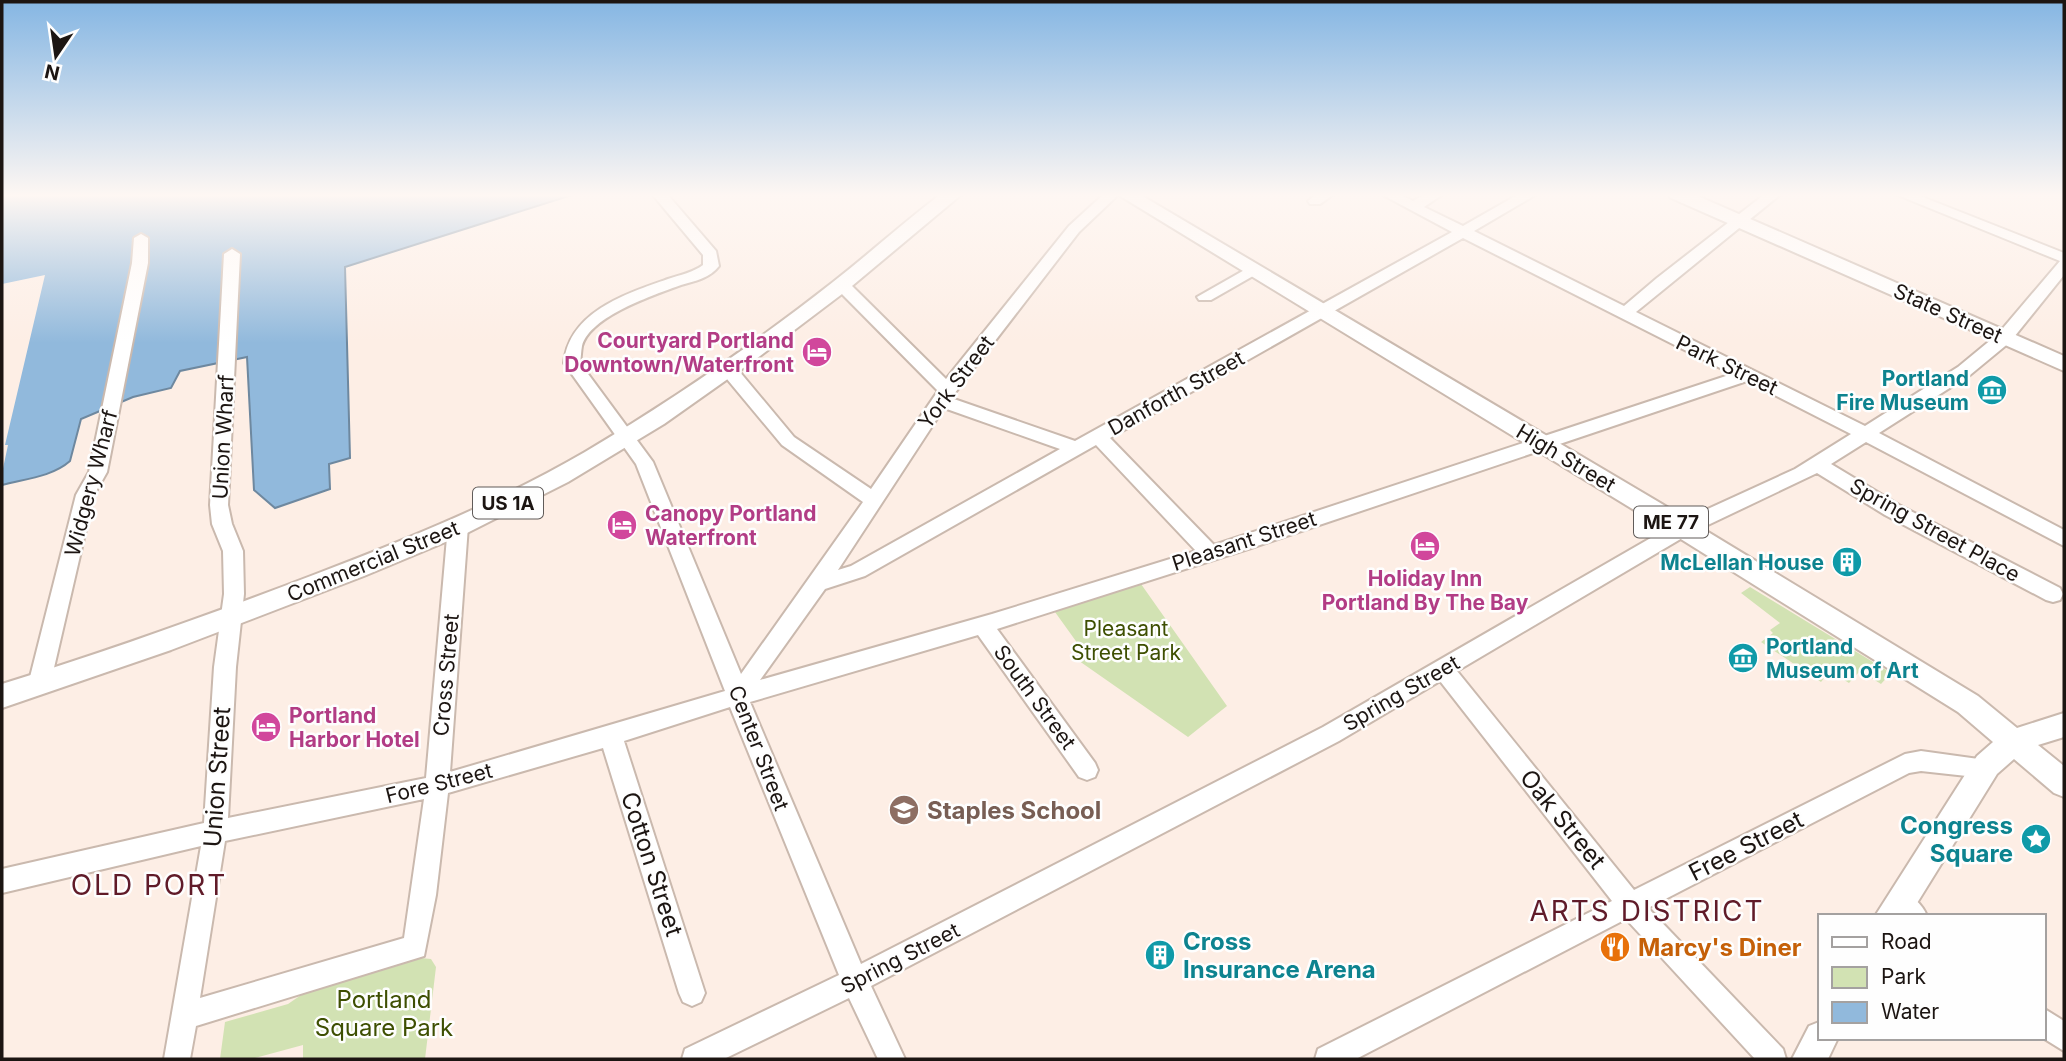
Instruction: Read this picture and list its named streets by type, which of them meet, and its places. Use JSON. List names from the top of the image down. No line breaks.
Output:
{"streets":{"main road":["State Street","High Street","US 1A","ME 77","Commercial Street"],"street":["Park Street","York Street","Danforth Street","Union Wharf","Widgery Wharf","Spring Street Place","Pleasant Street","Cross Street","Spring Street","South Street","Center Street","Union Street","Fore Street","Oak Street","Free Street","Cotton Street"]},"crossings":[["State Street","Spring Street"],["Park Street","Pleasant Street"],["Park Street","Spring Street"],["York Street","Danforth Street"],["Danforth Street","High Street"],["Union Wharf","Commercial Street"],["Union Wharf","Union Street"],["High Street","Pleasant Street"],["High Street","Spring Street"],["Widgery Wharf","Commercial Street"],["Spring Street Place","Spring Street"],["Pleasant Street","South Street"],["Pleasant Street","Center Street"],["Pleasant Street","Fore Street"],["Commercial Street","Cross Street"],["Commercial Street","Center Street"],["Commercial Street","Union Street"],["Cross Street","Union Street"],["Cross Street","Fore Street"],["Spring Street","Center Street"],["Spring Street","Oak Street"],["Center Street","Fore Street"],["Union Street","Fore Street"],["Fore Street","Cotton Street"],["Oak Street","Free Street"]],"districts":["OLD PORT","ARTS DISTRICT"],"parks":["Pleasant Street Park","Portland Square Park"],"places":{"hotel":["Courtyard Portland Downtown/Waterfront","Canopy Portland Waterfront","Holiday Inn Portland By The Bay","Portland Harbor Hotel"],"museum":["Portland Fire Museum","Portland Museum of Art"],"building":["McLellan House","Cross Insurance Arena"],"school or university":["Staples School"],"place":["Congress Square"],"restaurant":["Marcy's Diner"]},"legend":["Road","Park","Water"],"north":"bottom"}
